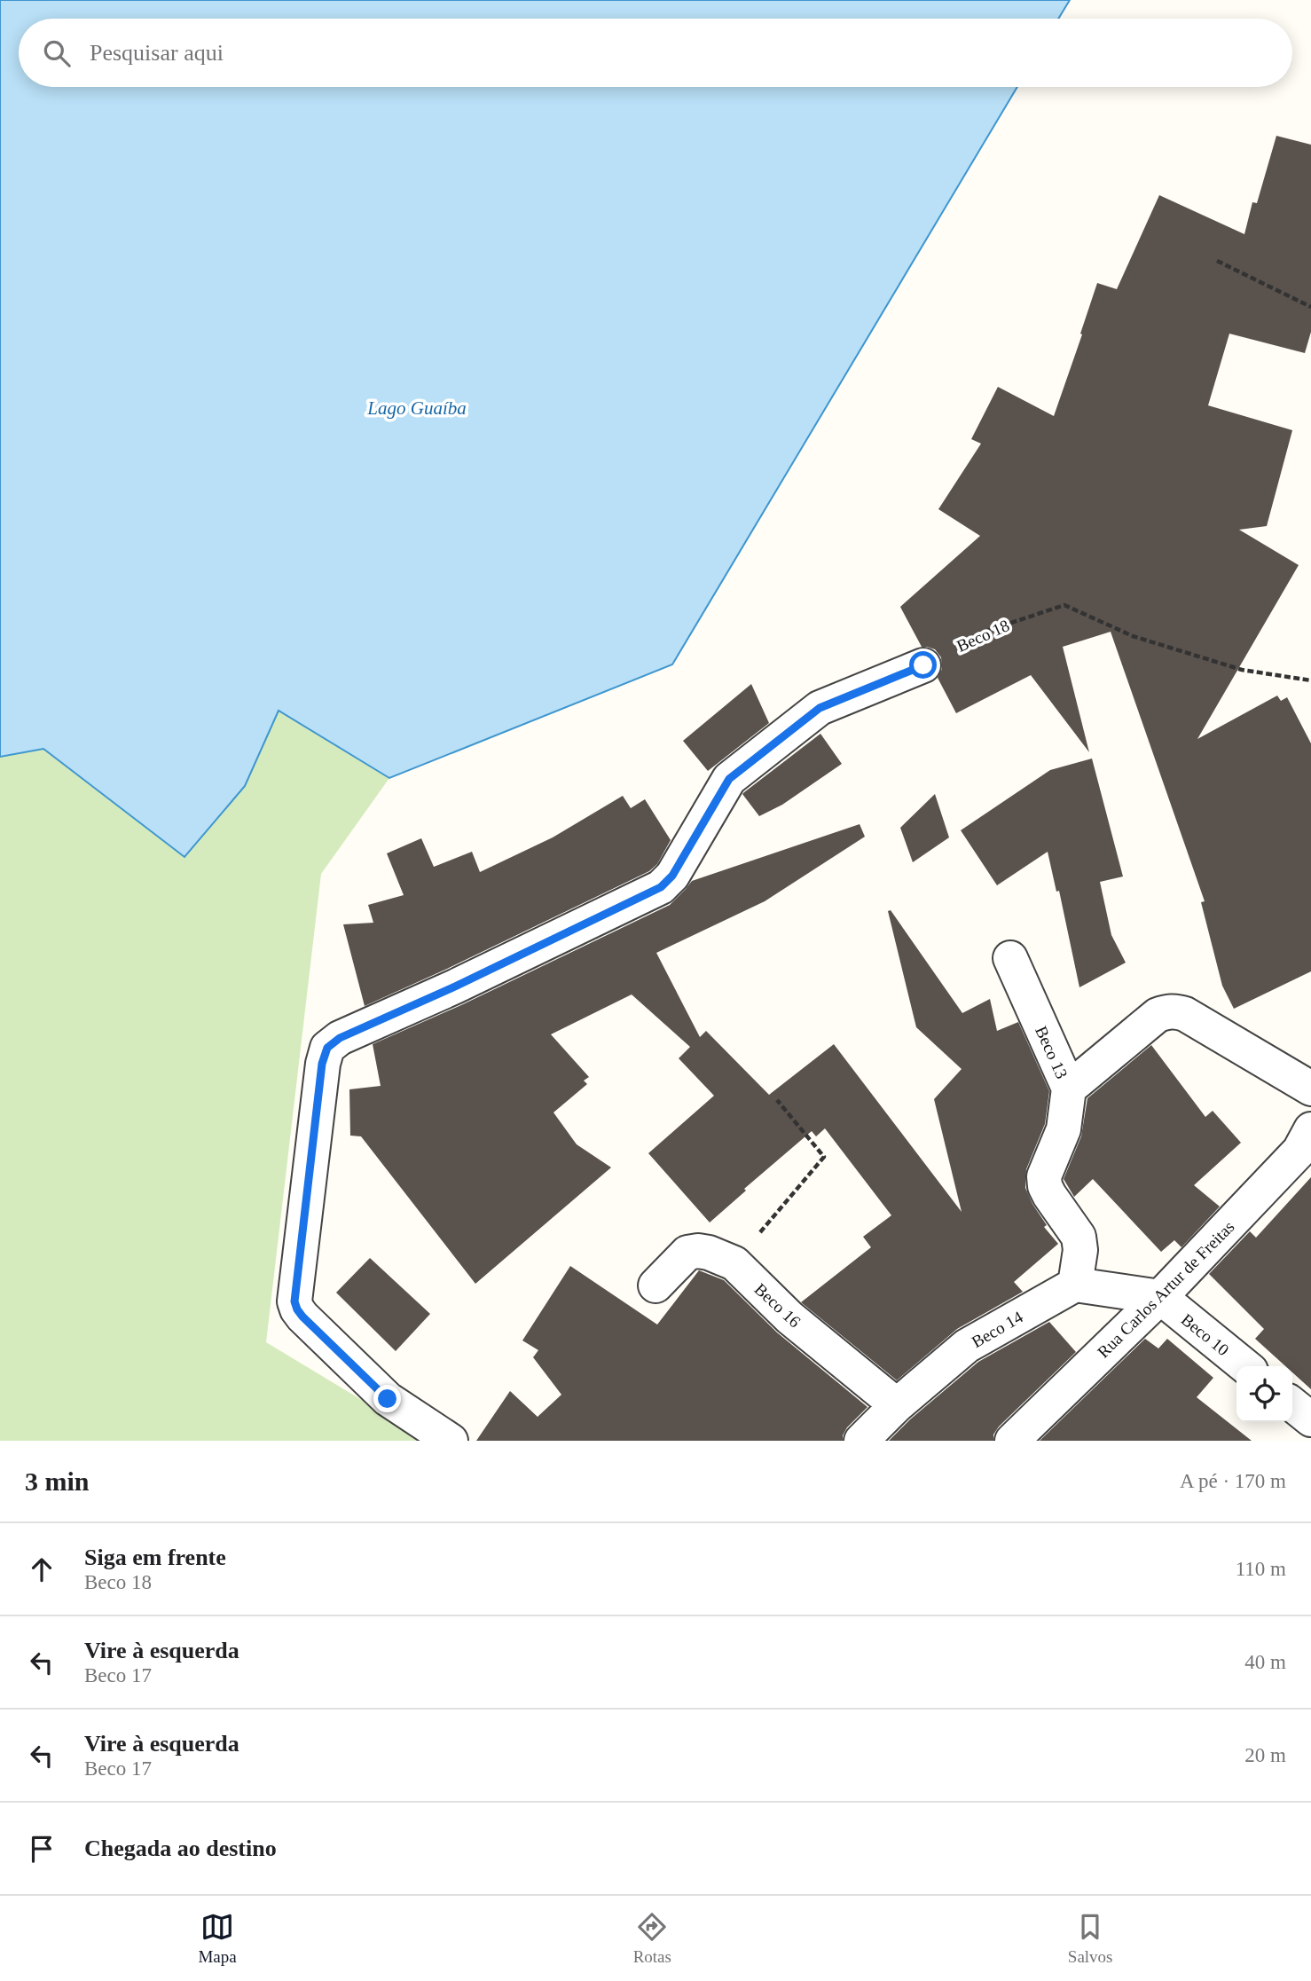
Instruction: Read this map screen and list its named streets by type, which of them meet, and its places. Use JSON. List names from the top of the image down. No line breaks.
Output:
{"streets":{"street":["Beco 13","Rua Carlos Artur de Freitas","Beco 16","Beco 14","Beco 10"],"path":["Beco 18"]},"crossings":[["Beco 13","Beco 14"],["Rua Carlos Artur de Freitas","Beco 10"],["Beco 16","Beco 14"]],"water":["Lago Guaíba"],"page":{"search":"Pesquisar aqui","heading":["3 min","A pé · 170 m"],"list":[["Siga em frente","Beco 18","110 m"],["Vire à esquerda","Beco 17","40 m"],["Vire à esquerda","Beco 17","20 m"],"Chegada ao destino"],"nav":["Mapa","Rotas","Salvos"]}}
